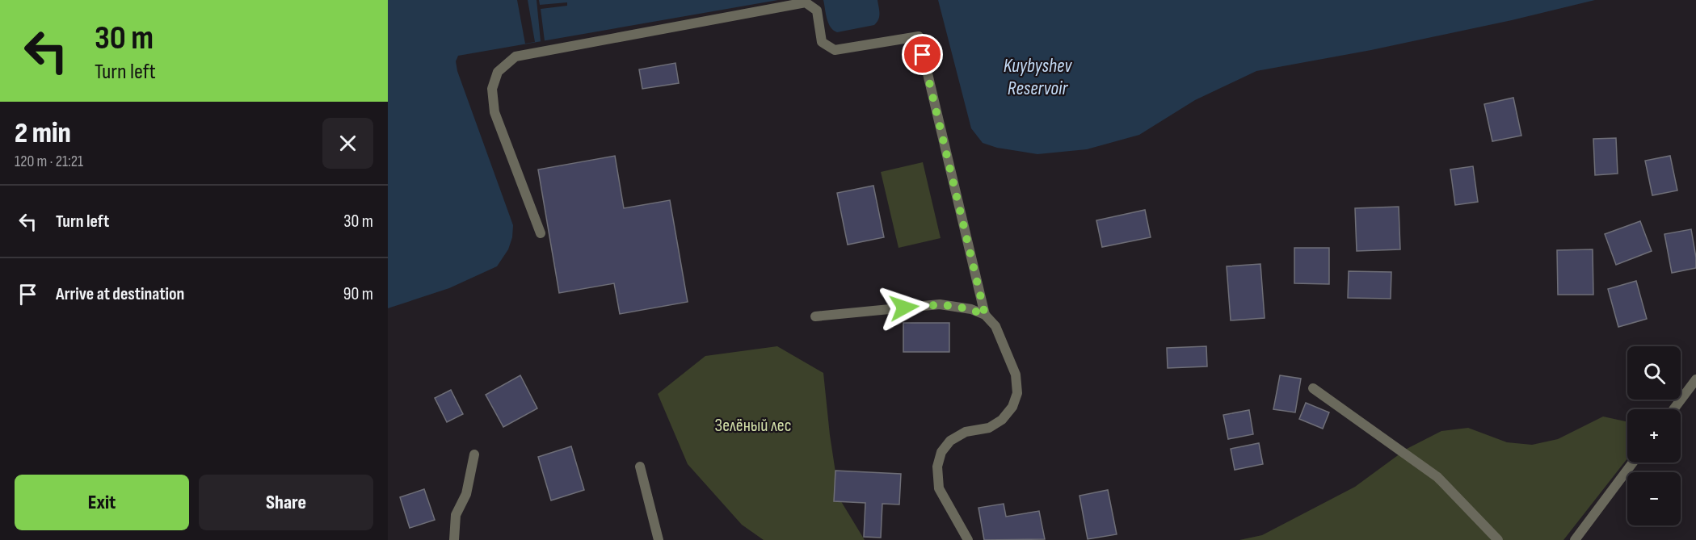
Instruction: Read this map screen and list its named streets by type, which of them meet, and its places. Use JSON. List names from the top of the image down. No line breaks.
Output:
{"water":["Kuybyshev Reservoir"],"parks":["Зелёный лес"],"page":{"turn":["30 m","Turn left"],"heading":["2 min","120 m · 21:21"],"list":[{"name":"Turn left","value":"30 m"},{"name":"Arrive at destination","value":"90 m"}],"map_buttons":["+","−"],"buttons":["Exit","Share"]}}
